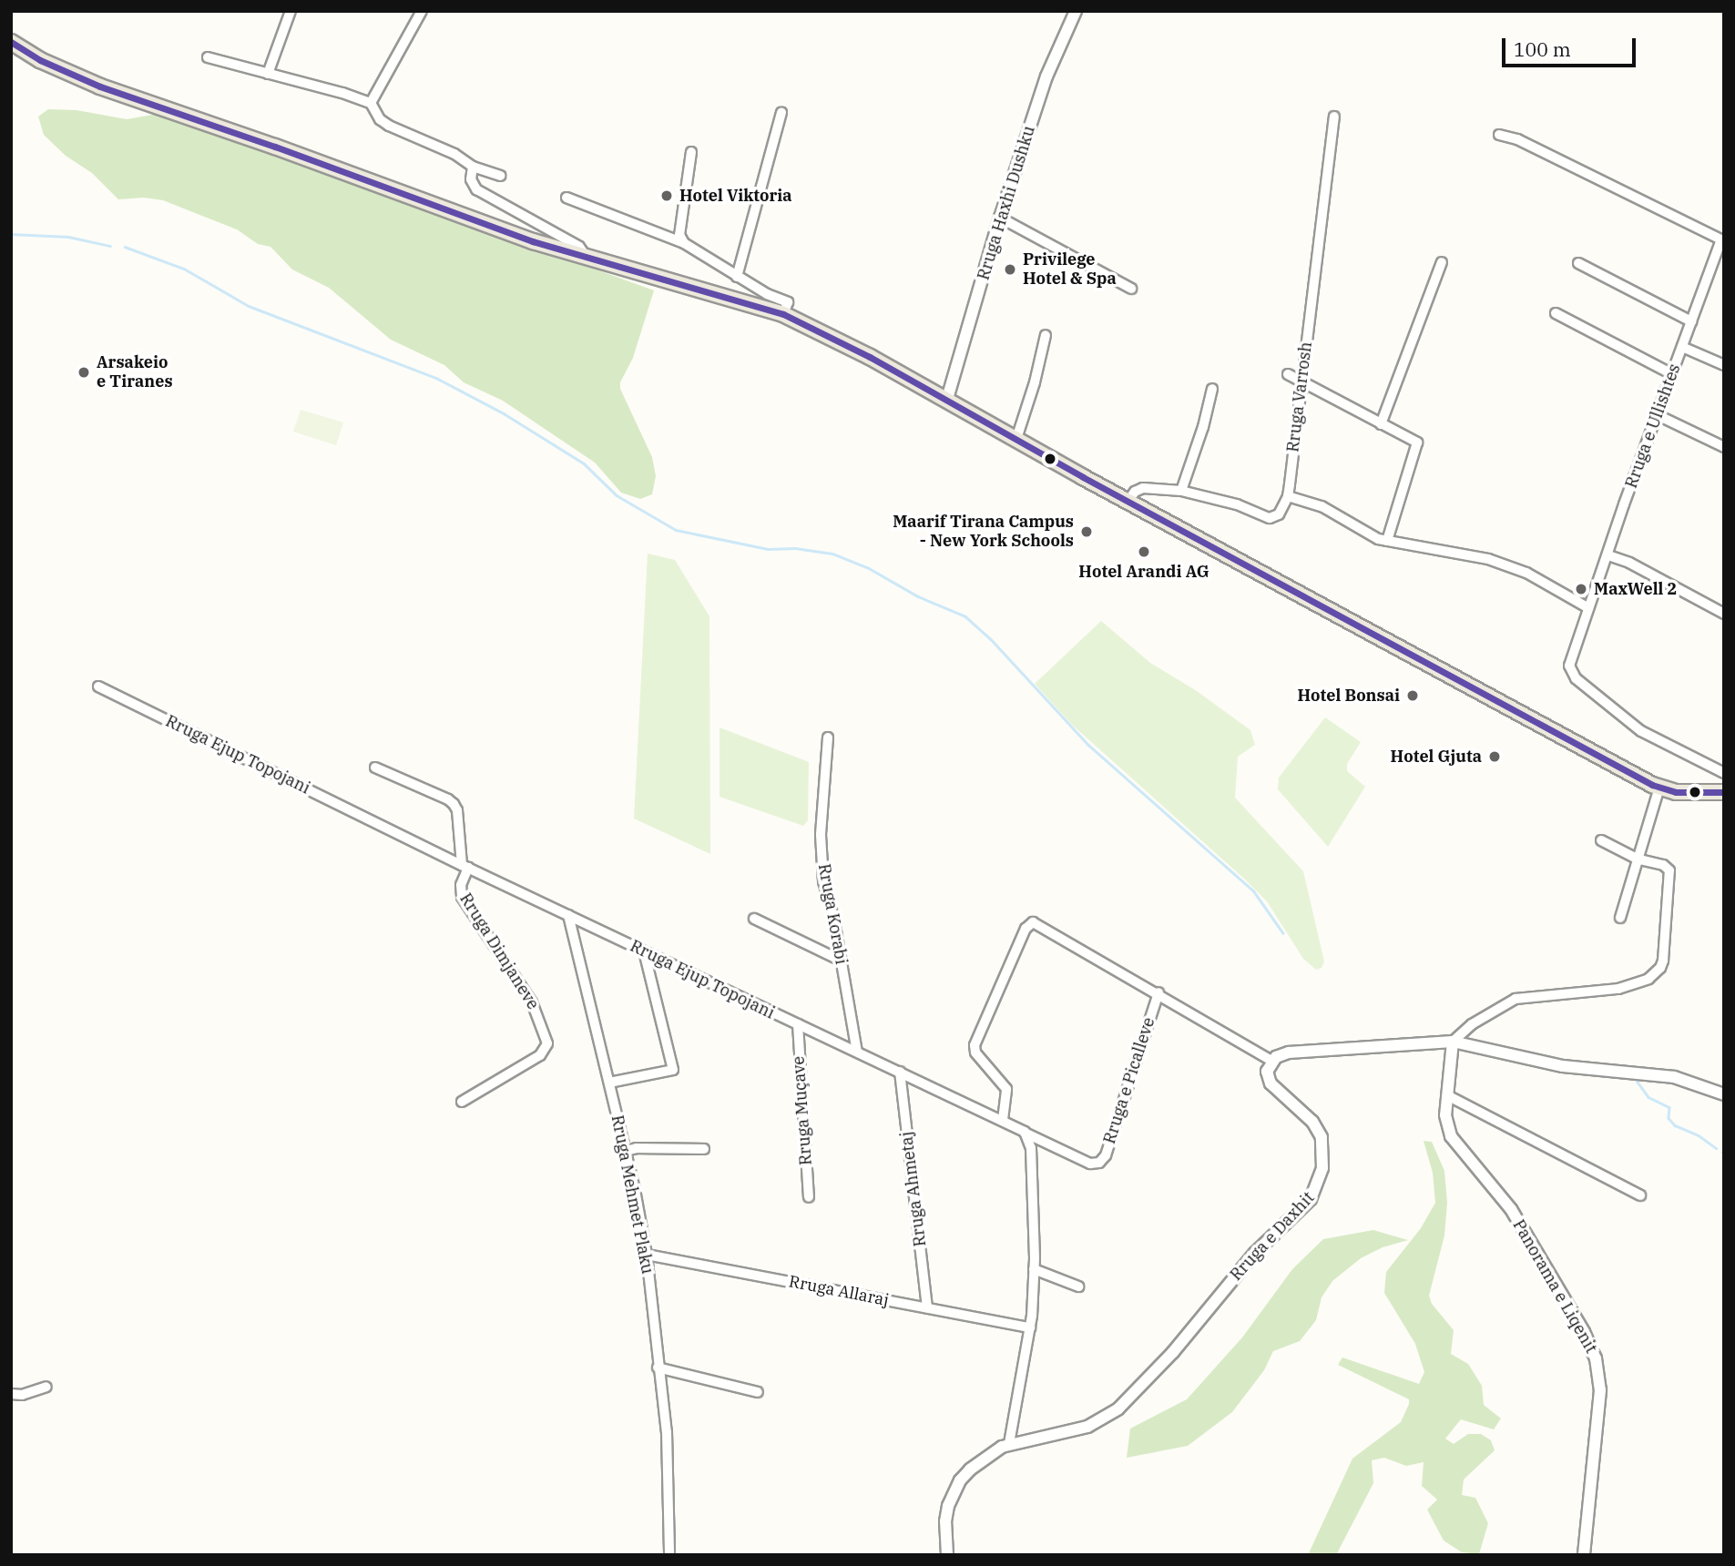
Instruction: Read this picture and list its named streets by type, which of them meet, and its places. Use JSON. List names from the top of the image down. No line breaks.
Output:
{"streets":{"street":["Rruga Haxhi Dushku","Rruga Varrosh","Rruga e Ullishtes","Rruga Ejup Topojani","Rruga Korabi","Rruga Dimjaneve","Rruga e Picalleve","Rruga Muçave","Rruga Ahmetaj","Rruga Mehmet Plaku","Rruga e Daxhit","Panorama e Liqenit","Rruga Allaraj"]},"crossings":[["Rruga Ejup Topojani","Rruga Korabi"],["Rruga Ejup Topojani","Rruga Dimjaneve"],["Rruga Ejup Topojani","Rruga e Picalleve"],["Rruga Ejup Topojani","Rruga Muçave"],["Rruga Ejup Topojani","Rruga Ahmetaj"],["Rruga Ejup Topojani","Rruga Mehmet Plaku"],["Rruga Ahmetaj","Rruga Allaraj"],["Rruga Mehmet Plaku","Rruga Allaraj"]],"places":["Hotel Viktoria","Privilege Hotel & Spa","Arsakeio e Tiranes","Maarif Tirana Campus - New York Schools","Hotel Arandi AG","MaxWell 2","Hotel Bonsai","Hotel Gjuta"],"scale_bar":"100 m"}
